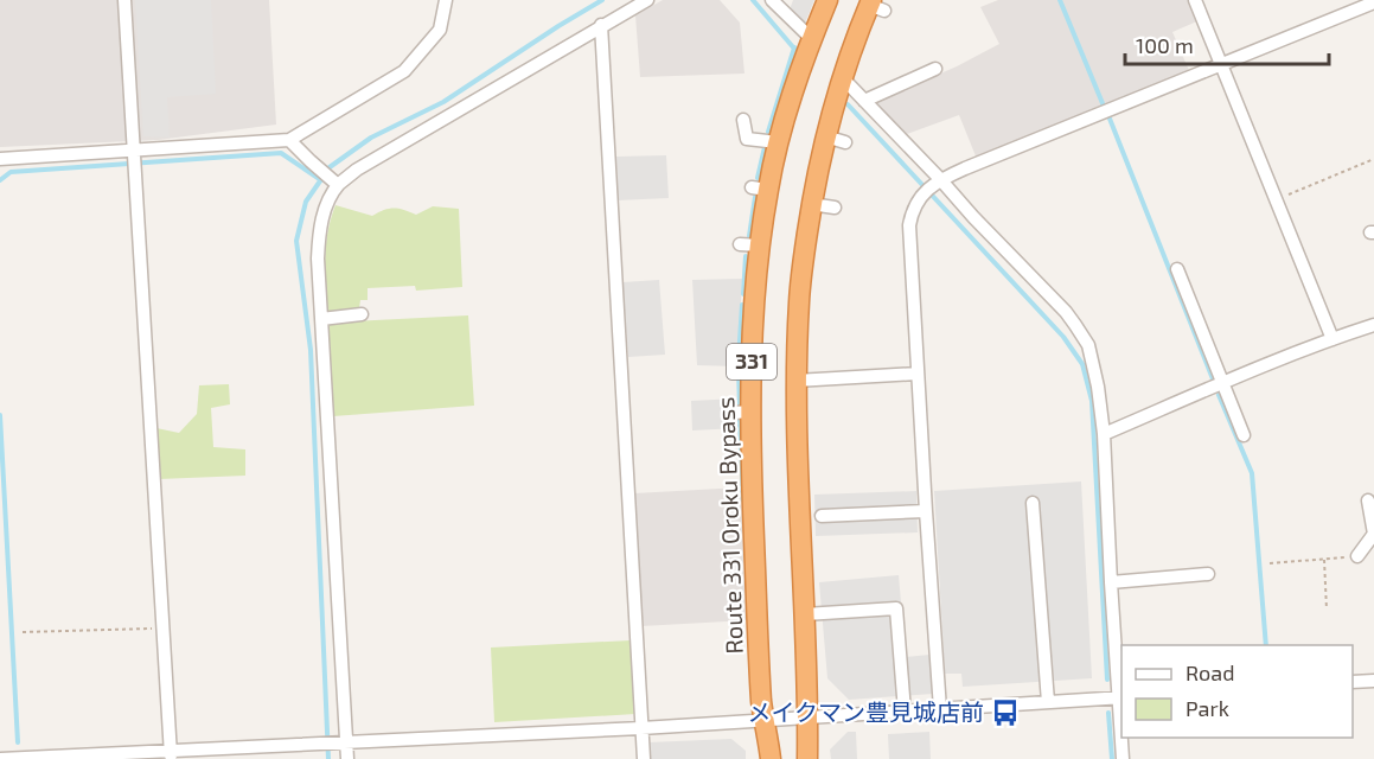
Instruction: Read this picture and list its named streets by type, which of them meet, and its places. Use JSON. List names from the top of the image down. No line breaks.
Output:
{"streets":{"highway":["331","Route 331 Oroku Bypass"]},"places":{"bus stop":["メイクマン豊見城店前"]},"legend":["Road","Park"],"scale_bar":"100 m"}
